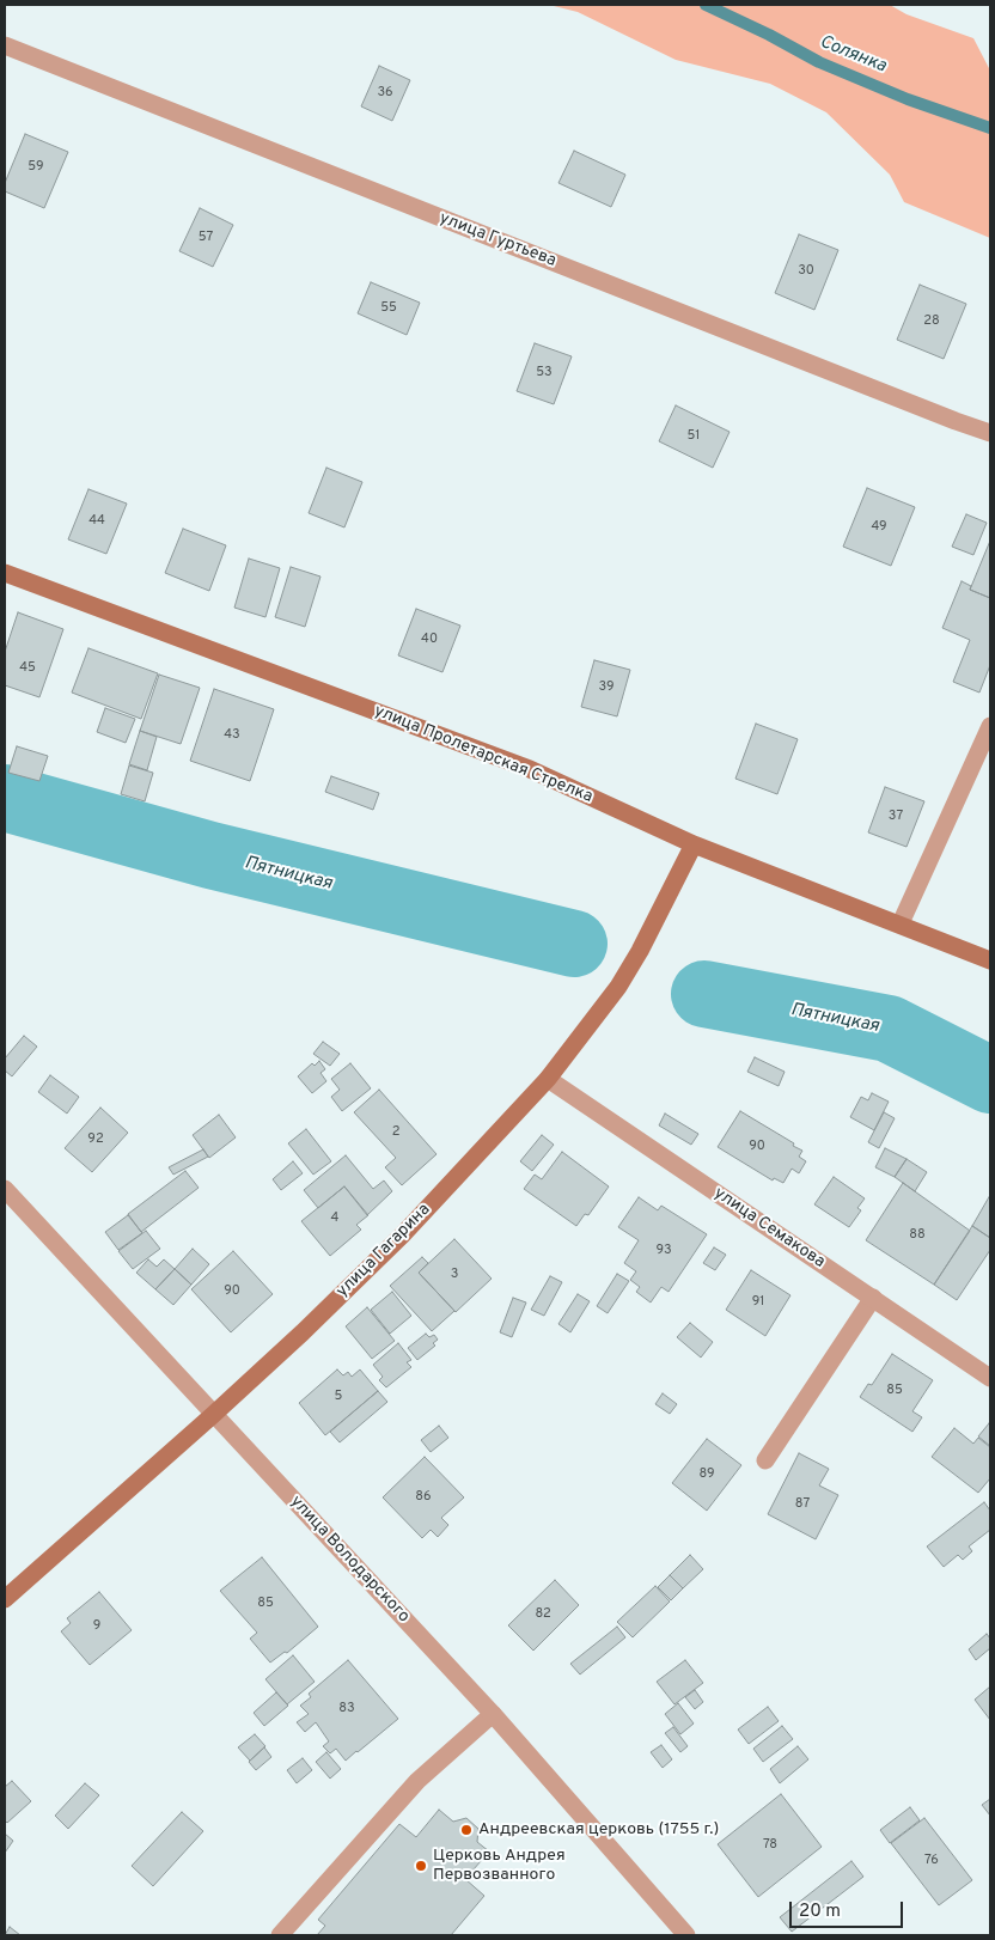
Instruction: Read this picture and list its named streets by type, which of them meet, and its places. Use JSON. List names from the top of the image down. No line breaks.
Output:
{"streets":{"street":["улица Гуртьева","улица Пролетарская Стрелка","улица Семакова","улица Гагарина","улица Володарского"]},"crossings":[["улица Пролетарская Стрелка","улица Гагарина"],["улица Семакова","улица Гагарина"],["улица Гагарина","улица Володарского"]],"water":["Солянка","Пятницкая"],"places":["Андреевская церковь (1755 г.)","Церковь Андрея Первозванного"],"house_numbers":["36","59","57","30","55","28","53","51","44","49","40","45","39","43","37","2","92","90","4","88","93","3","90","91","85","5","89","86","87","85","82","9","83","78","76"],"scale_bar":"20 m"}
